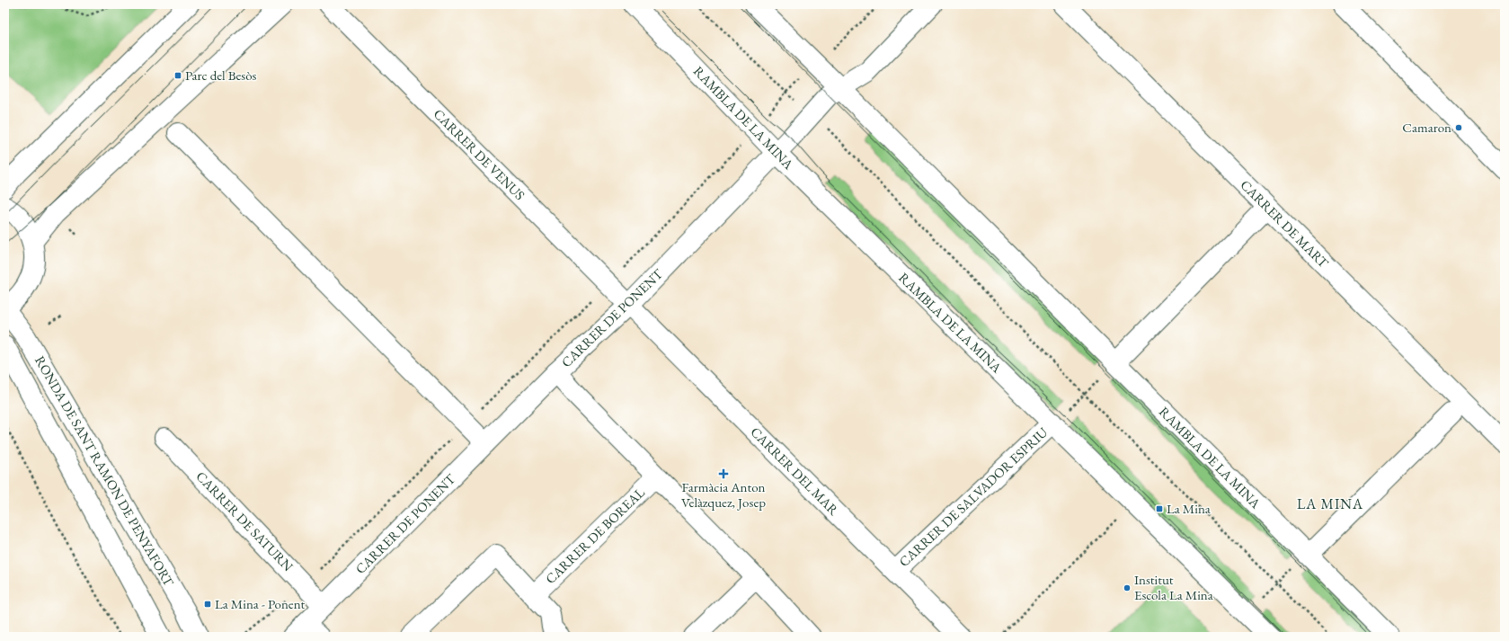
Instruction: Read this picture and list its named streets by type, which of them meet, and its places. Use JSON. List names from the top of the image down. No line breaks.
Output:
{"streets":{"street":["RAMBLA DE LA MINA","CARRER DE VENUS","CARRER DE MART","CARRER DE PONENT","RONDA DE SANT RAMON DE PENYAFORT","CARRER DEL MAR","CARRER DE SALVADOR ESPRIU","CARRER DE SATURN","CARRER DE BOREAL"]},"crossings":[["RAMBLA DE LA MINA","CARRER DE PONENT"],["RAMBLA DE LA MINA","CARRER DE SALVADOR ESPRIU"],["CARRER DE VENUS","CARRER DE PONENT"],["CARRER DE VENUS","CARRER DEL MAR"],["CARRER DE PONENT","CARRER DEL MAR"],["CARRER DE PONENT","CARRER DE SATURN"],["CARRER DEL MAR","CARRER DE SALVADOR ESPRIU"]],"districts":["LA MINA"],"places":{"transit":["Parc del Besòs","La Mina","La Mina - Ponent"],"other":["Camaron","Institut Escola La Mina"],"health":["Farmàcia Anton Velàzquez, Josep"]}}
